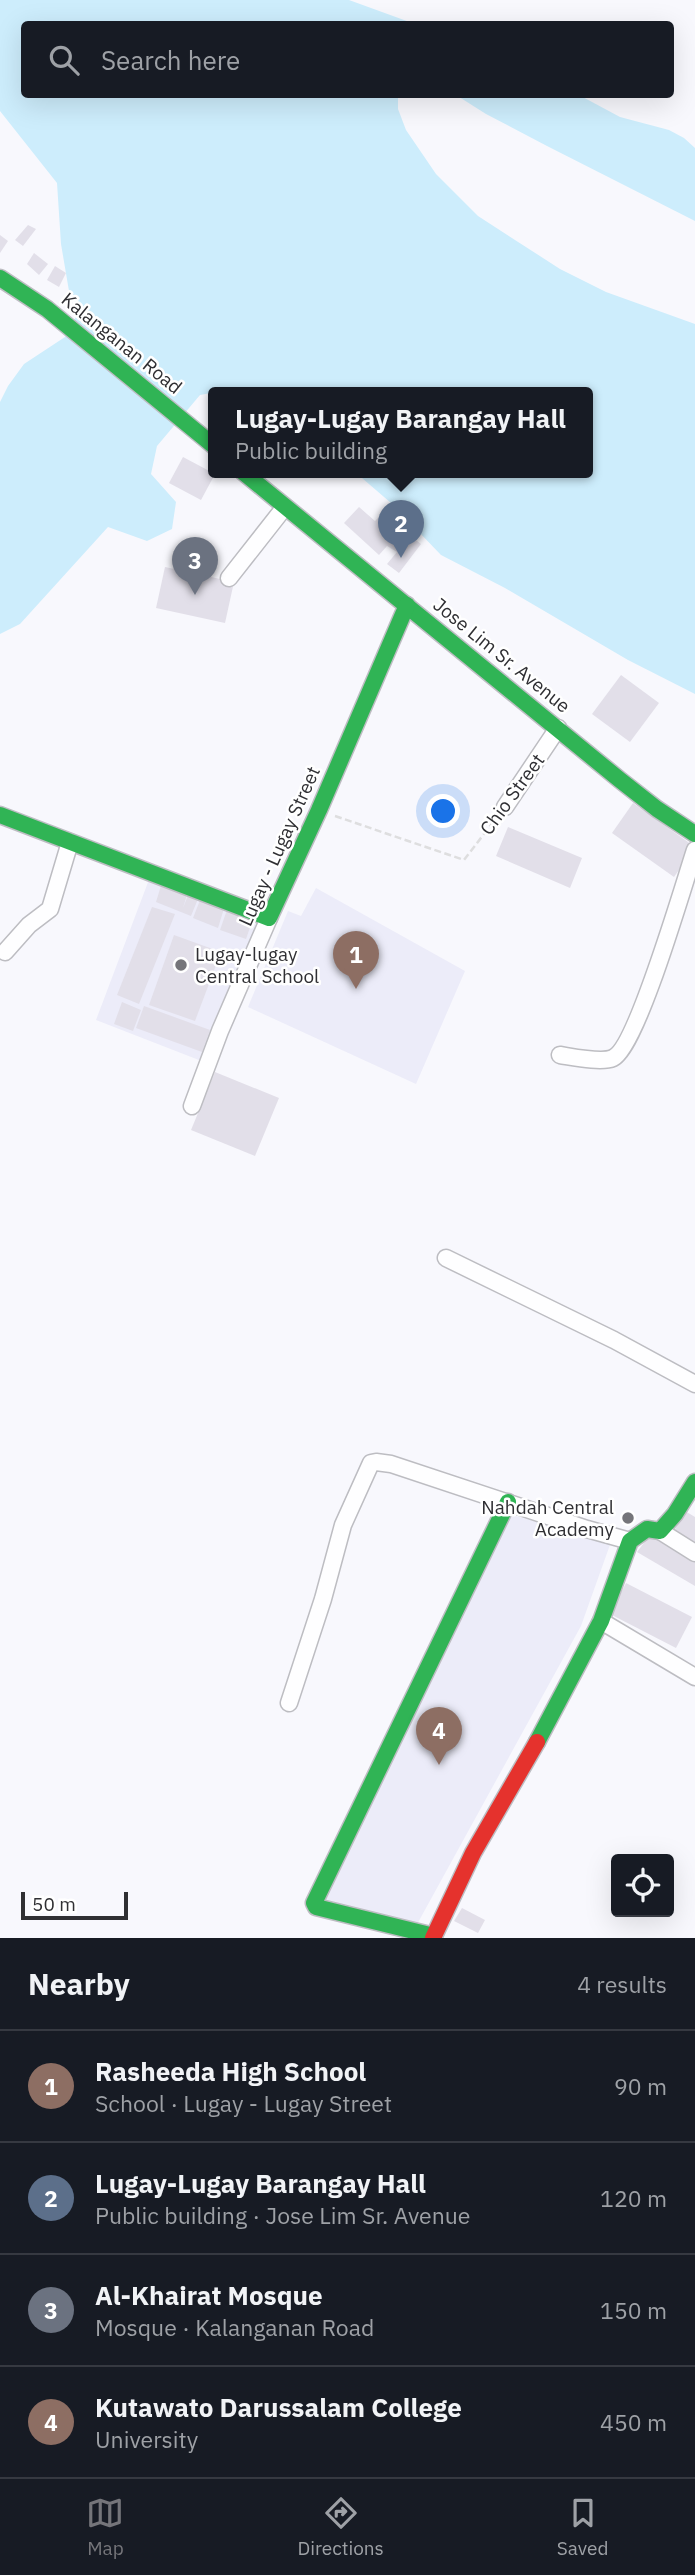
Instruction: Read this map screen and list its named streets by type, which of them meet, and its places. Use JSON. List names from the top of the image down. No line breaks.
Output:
{"streets":{"street":["Kalanganan Road","Jose Lim Sr. Avenue","Chio Street","Lugay - Lugay Street"]},"crossings":[["Jose Lim Sr. Avenue","Chio Street"],["Jose Lim Sr. Avenue","Lugay - Lugay Street"],["Chio Street","Lugay - Lugay Street"]],"places":["Lugay-lugay Central School","Nahdah Central Academy"],"scale_bar":"50 m","page":{"search":"Search here","popup":["Lugay-Lugay Barangay Hall","Public building"],"pins":["2","3","1","4"],"scale":"50 m","heading":["Nearby","4 results"],"list":[{"mark":"1","name":"Rasheeda High School","note":"School · Lugay - Lugay Street","value":"90 m"},{"mark":"2","name":"Lugay-Lugay Barangay Hall","note":"Public building · Jose Lim Sr. Avenue","value":"120 m"},{"mark":"3","name":"Al-Khairat Mosque","note":"Mosque · Kalanganan Road","value":"150 m"},{"mark":"4","name":"Kutawato Darussalam College","note":"University","value":"450 m"}],"nav":["Map","Directions","Saved"]}}
